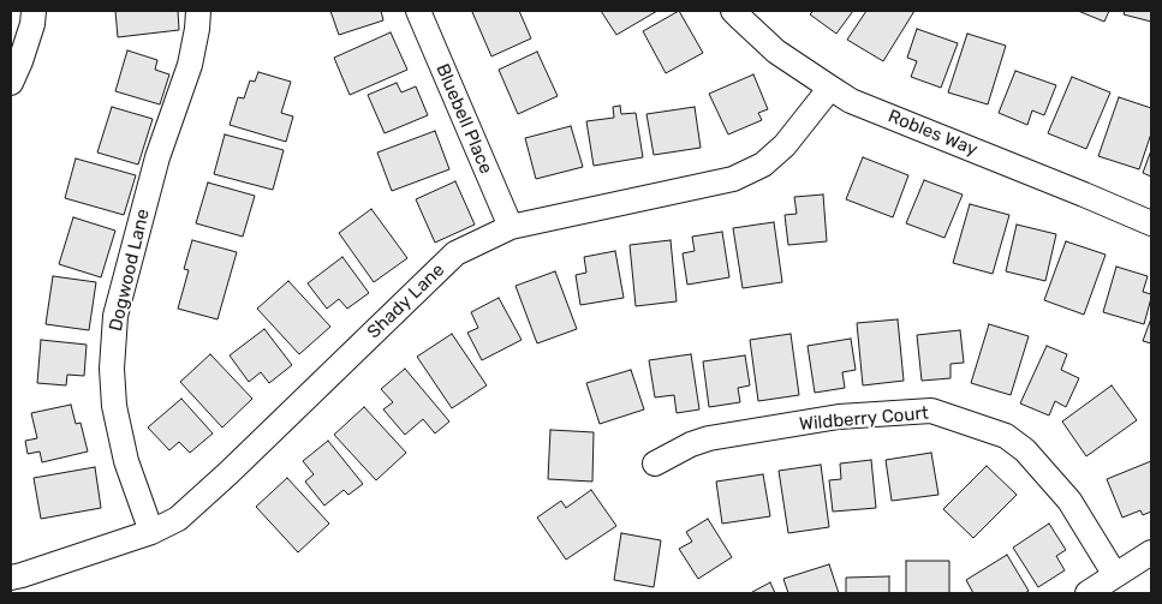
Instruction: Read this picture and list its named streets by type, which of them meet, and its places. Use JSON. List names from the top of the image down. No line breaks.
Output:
{"streets":{"street":["Bluebell Place","Robles Way","Dogwood Lane","Shady Lane","Wildberry Court"]},"crossings":[["Bluebell Place","Shady Lane"],["Robles Way","Shady Lane"],["Dogwood Lane","Shady Lane"]]}
